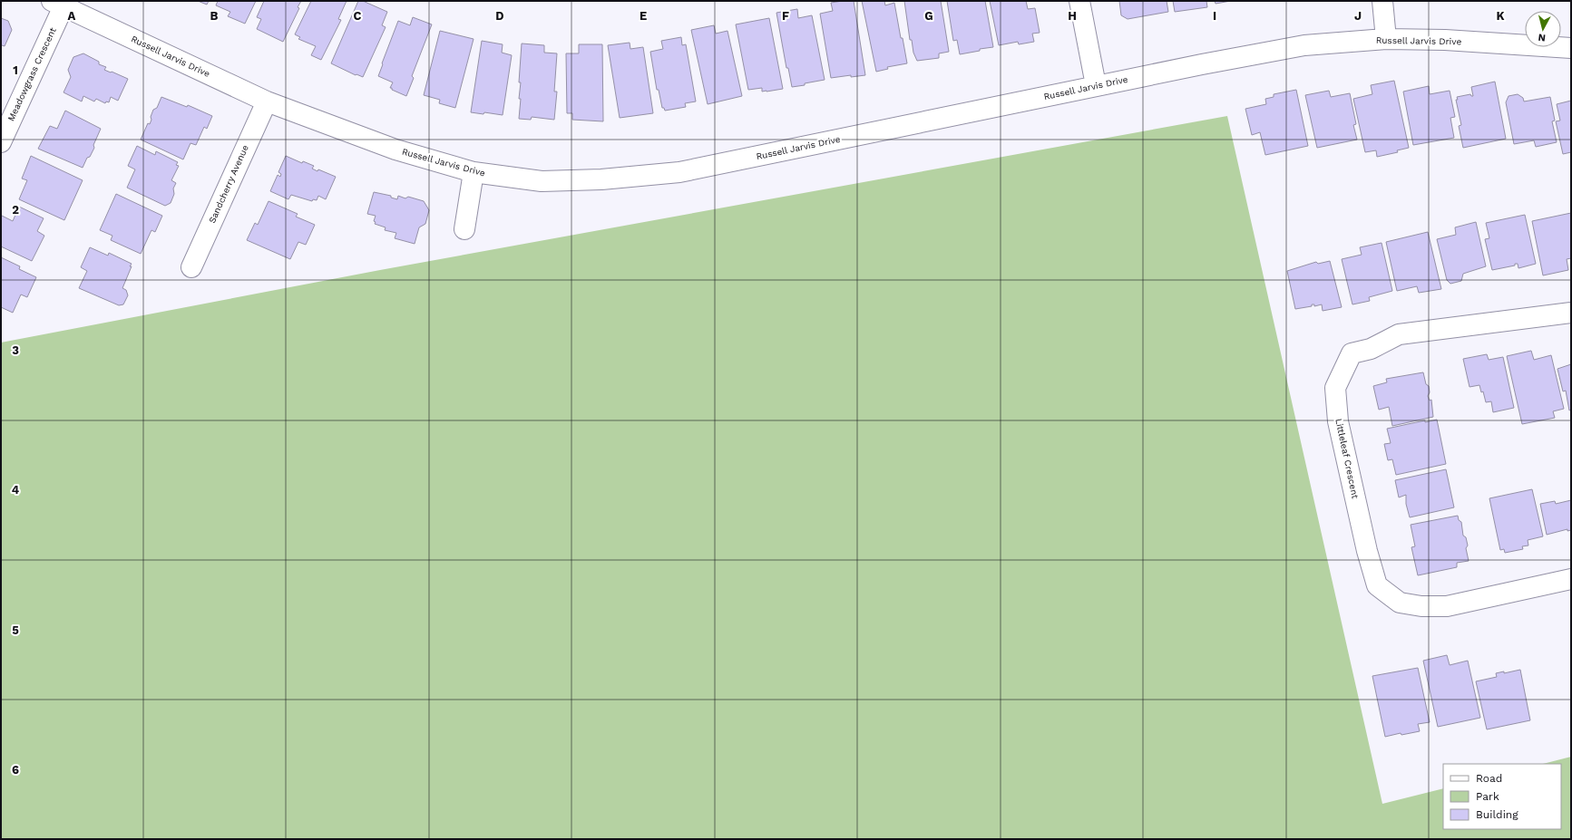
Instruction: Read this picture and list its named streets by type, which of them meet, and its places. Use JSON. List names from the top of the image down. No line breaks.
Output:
{"streets":{"street":["Russell Jarvis Drive","Meadowgrass Crescent","Sandcherry Avenue","Littleleaf Crescent"]},"crossings":[["Russell Jarvis Drive","Meadowgrass Crescent"],["Russell Jarvis Drive","Sandcherry Avenue"]],"legend":["Road","Park","Building"],"north":"bottom","grid":{"columns":["A","B","C","D","E","F","G","H","I","J","K"],"rows":["1","2","3","4","5","6"]}}
